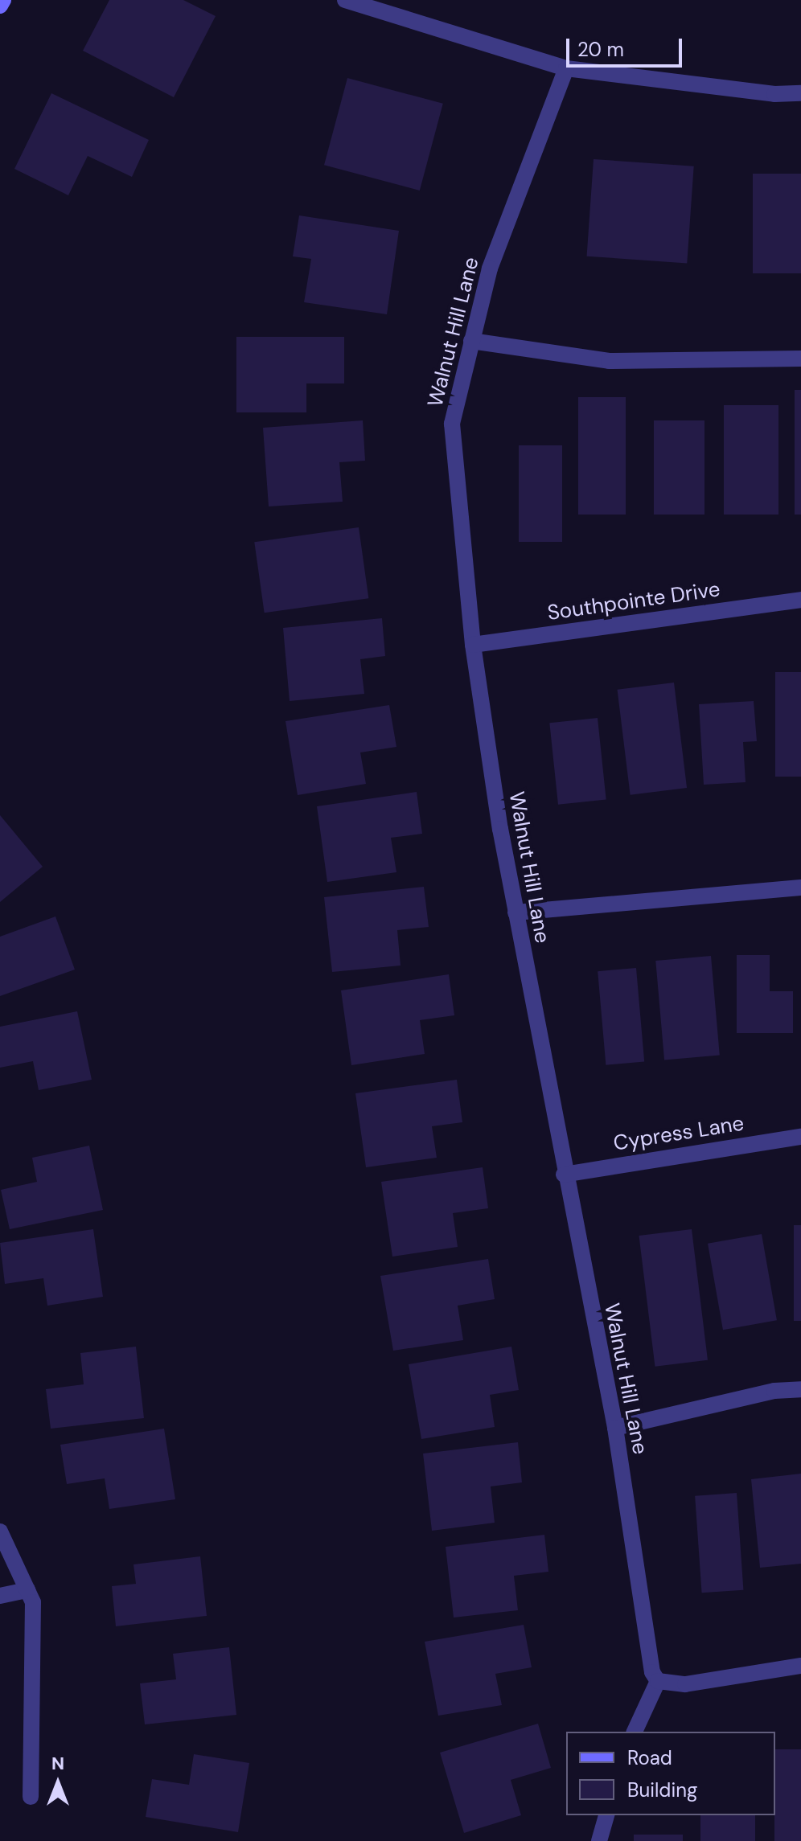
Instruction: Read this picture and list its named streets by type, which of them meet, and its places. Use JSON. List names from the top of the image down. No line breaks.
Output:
{"streets":{"street":["Walnut Hill Lane","Southpointe Drive","Cypress Lane"]},"crossings":[["Walnut Hill Lane","Southpointe Drive"],["Walnut Hill Lane","Cypress Lane"]],"legend":["Road","Building"],"scale_bar":"20 m","north":"top"}
